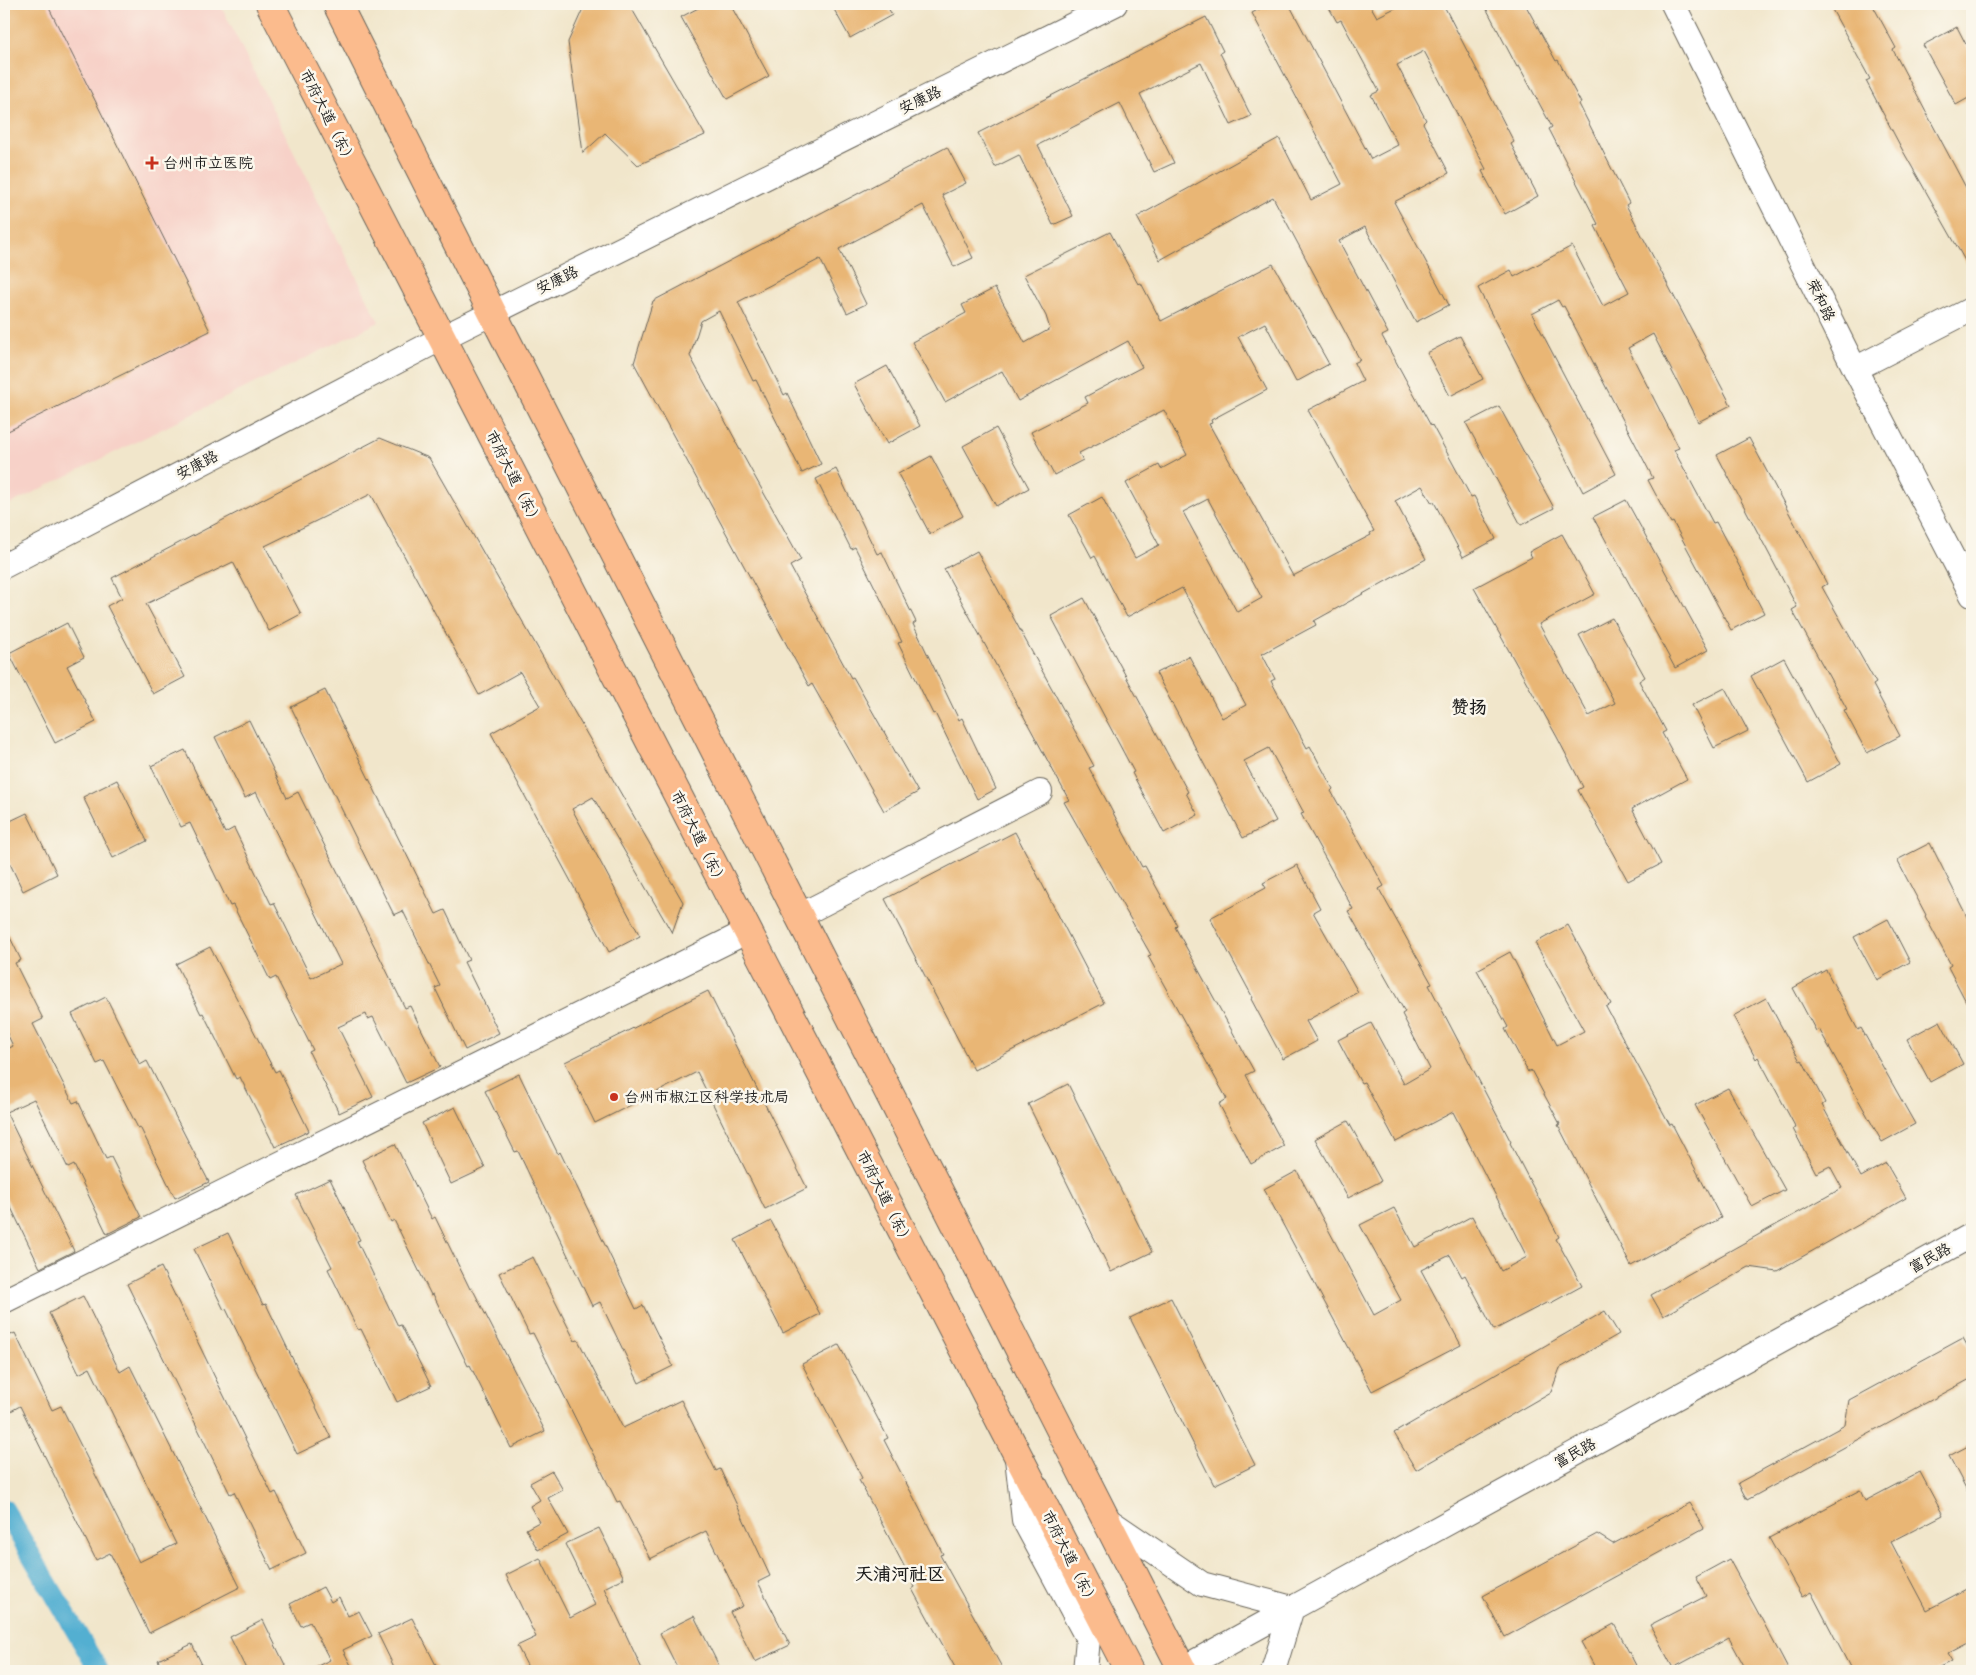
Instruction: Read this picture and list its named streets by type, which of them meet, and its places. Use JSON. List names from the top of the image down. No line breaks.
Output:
{"streets":{"main road":["市府大道（东）"],"street":["安康路","荣和路","富民路"]},"crossings":[["安康路","市府大道（东）"]],"districts":["赞扬","天浦河社区"],"places":{"health":["台州市立医院"],"other":["台州市椒江区科学技术局"]}}
